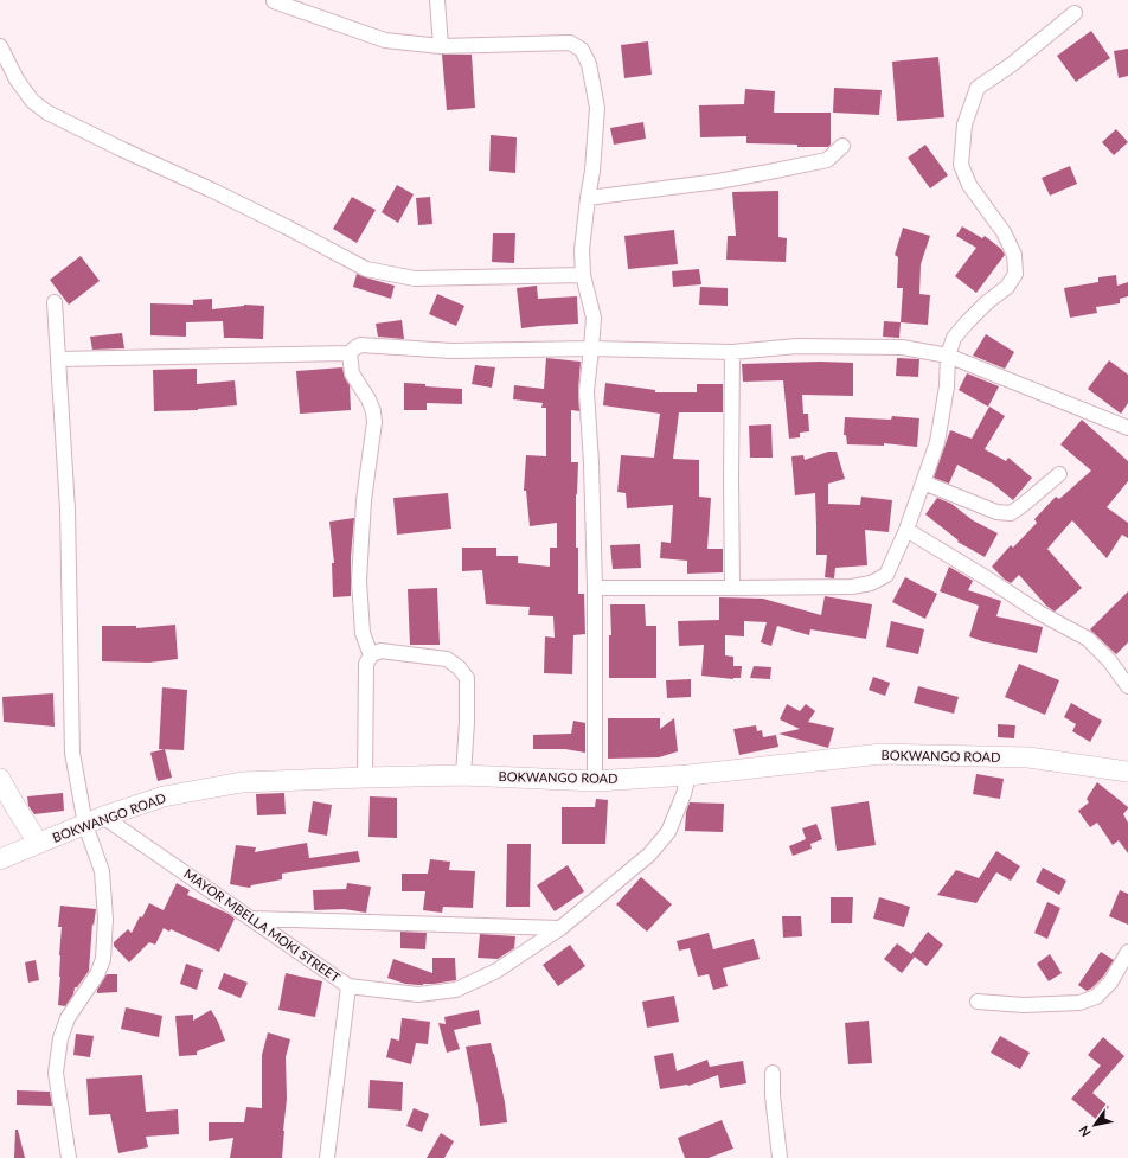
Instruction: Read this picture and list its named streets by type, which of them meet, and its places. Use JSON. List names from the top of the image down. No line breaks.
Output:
{"streets":{"street":["BOKWANGO ROAD","MAYOR MBELLA MOKI STREET"]},"crossings":[["BOKWANGO ROAD","MAYOR MBELLA MOKI STREET"]],"north":"bottom left"}
